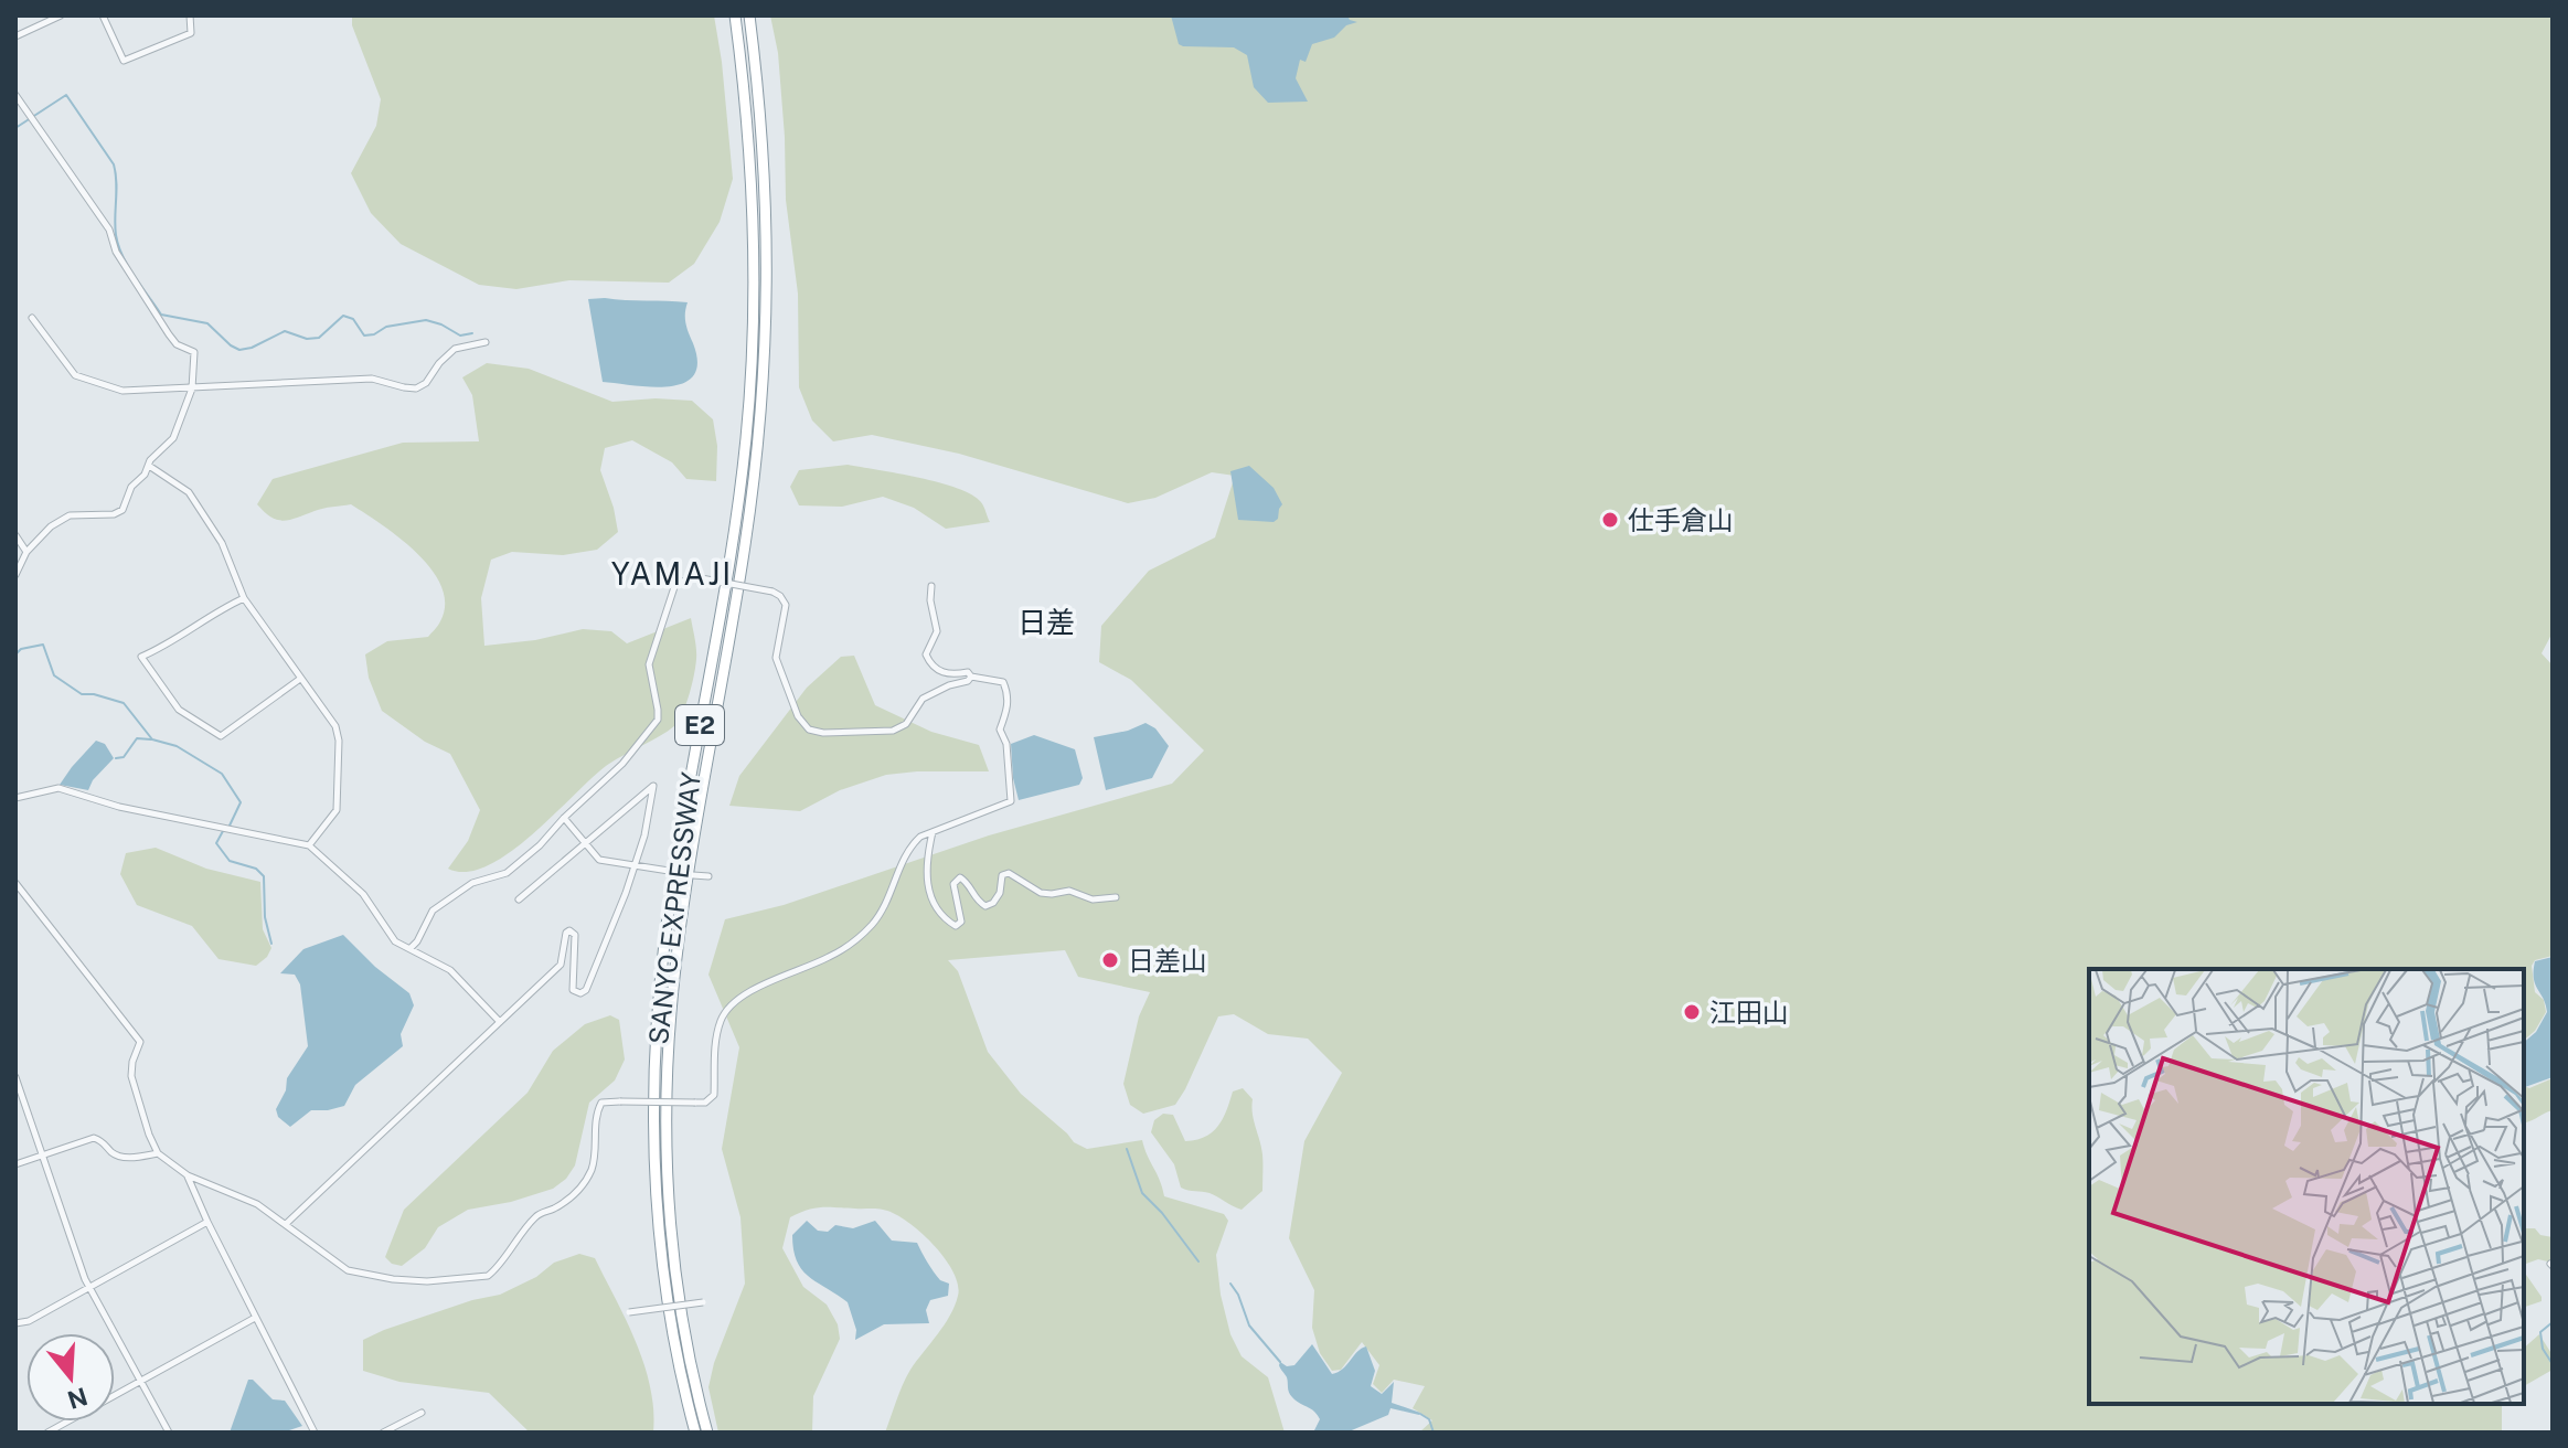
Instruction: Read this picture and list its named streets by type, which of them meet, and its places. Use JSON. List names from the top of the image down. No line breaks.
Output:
{"streets":{"highway":["E2","SANYO EXPRESSWAY"]},"districts":["YAMAJI","日差"],"places":["仕手倉山","日差山","江田山"],"north":"bottom"}
